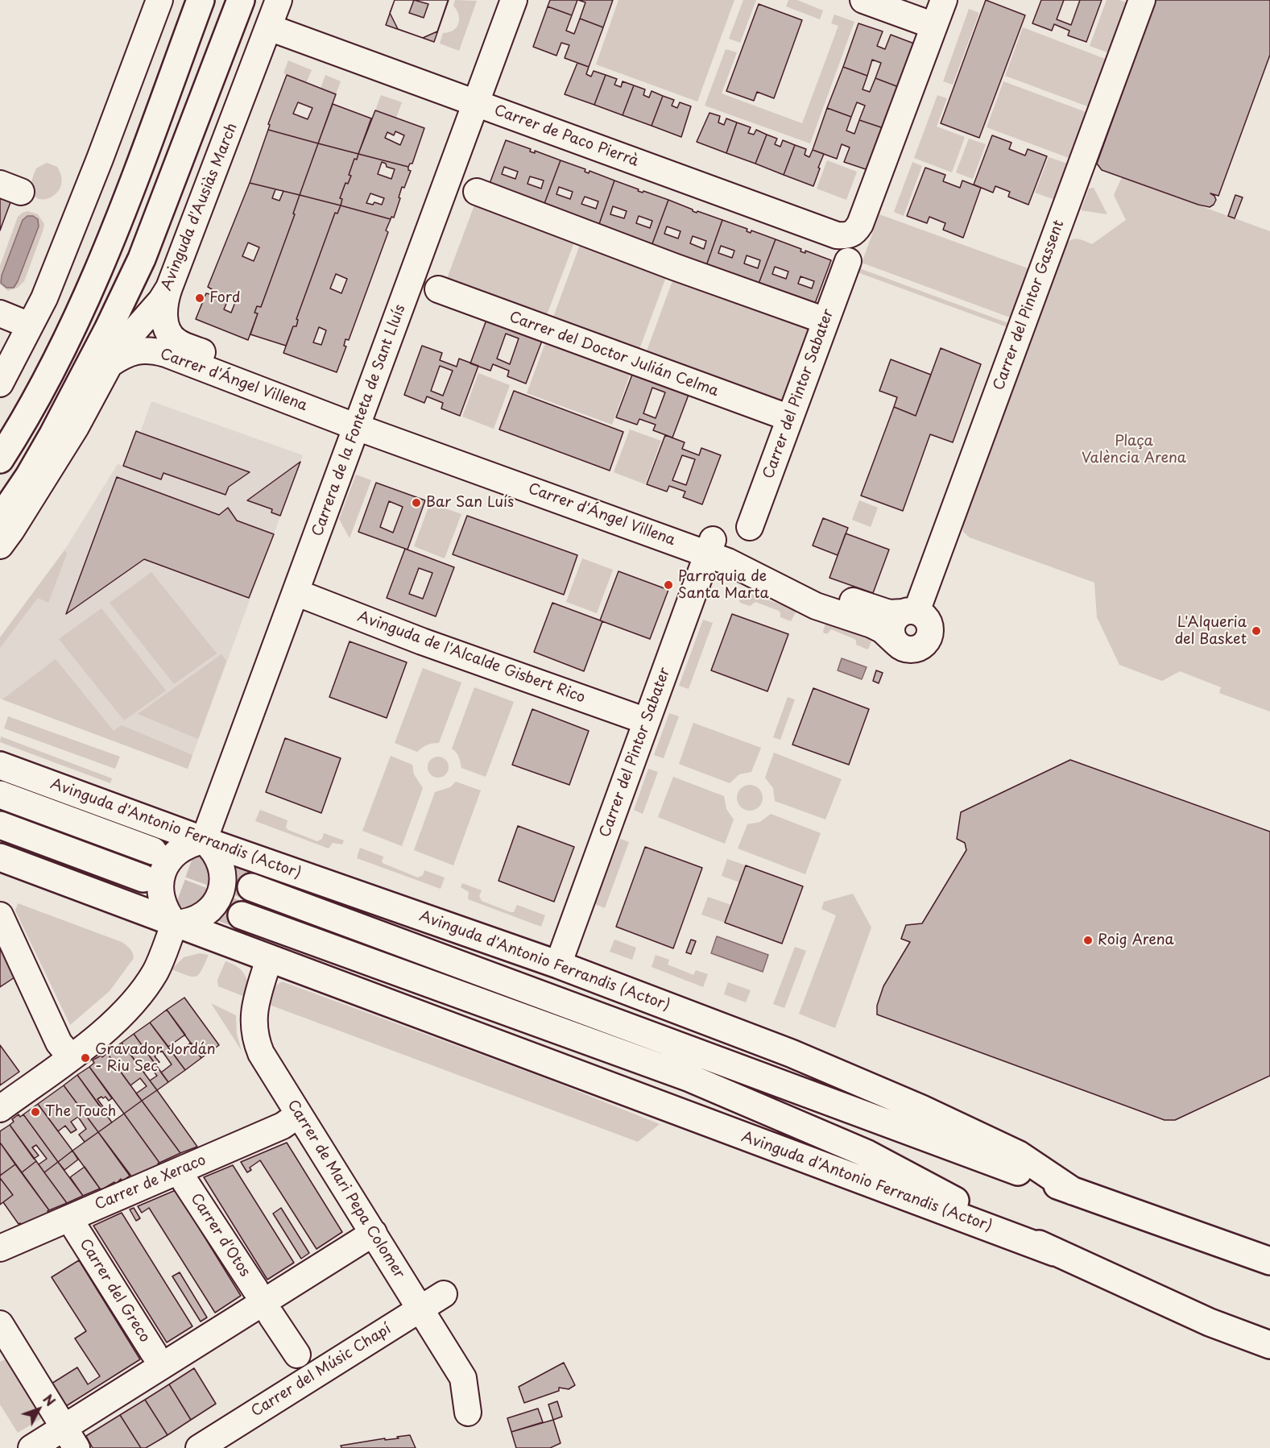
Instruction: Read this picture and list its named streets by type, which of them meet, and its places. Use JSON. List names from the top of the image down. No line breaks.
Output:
{"streets":{"main road":["Avinguda d'Antonio Ferrandis (Actor)"],"street":["Carrer de Paco Pierrà","Avinguda d'Ausiàs March","Carrer del Pintor Gassent","Carrer del Doctor Julián Celma","Carrer d'Ángel Villena","Carrer del Pintor Sabater","Carrera de la Fonteta de Sant Lluís","Avinguda de l'Alcalde Gisbert Rico","Carrer de Xeraco","Carrer de Mari Pepa Colomer","Carrer d'Otos","Carrer del Greco","Carrer del Músic Chapí"]},"crossings":[["Carrer de Paco Pierrà","Avinguda d'Ausiàs March"],["Carrer de Paco Pierrà","Carrera de la Fonteta de Sant Lluís"],["Avinguda d'Ausiàs March","Carrer d'Ángel Villena"],["Carrer del Pintor Gassent","Carrer d'Ángel Villena"],["Carrer del Doctor Julián Celma","Carrer del Pintor Sabater"],["Carrer d'Ángel Villena","Carrer del Pintor Sabater"],["Carrer d'Ángel Villena","Carrera de la Fonteta de Sant Lluís"],["Carrer del Pintor Sabater","Avinguda de l'Alcalde Gisbert Rico"],["Carrer del Pintor Sabater","Avinguda d'Antonio Ferrandis (Actor)"],["Carrera de la Fonteta de Sant Lluís","Avinguda de l'Alcalde Gisbert Rico"],["Carrera de la Fonteta de Sant Lluís","Avinguda d'Antonio Ferrandis (Actor)"],["Avinguda d'Antonio Ferrandis (Actor)","Carrer de Mari Pepa Colomer"],["Carrer de Xeraco","Carrer de Mari Pepa Colomer"],["Carrer de Mari Pepa Colomer","Carrer del Músic Chapí"]],"parks":["Plaça València Arena"],"places":["Ford","Bar San Luís","Parroquia de Santa Marta","L'Alqueria del Basket","Roig Arena","Gravador Jordán - Riu Sec","The Touch"],"north":"top right"}
